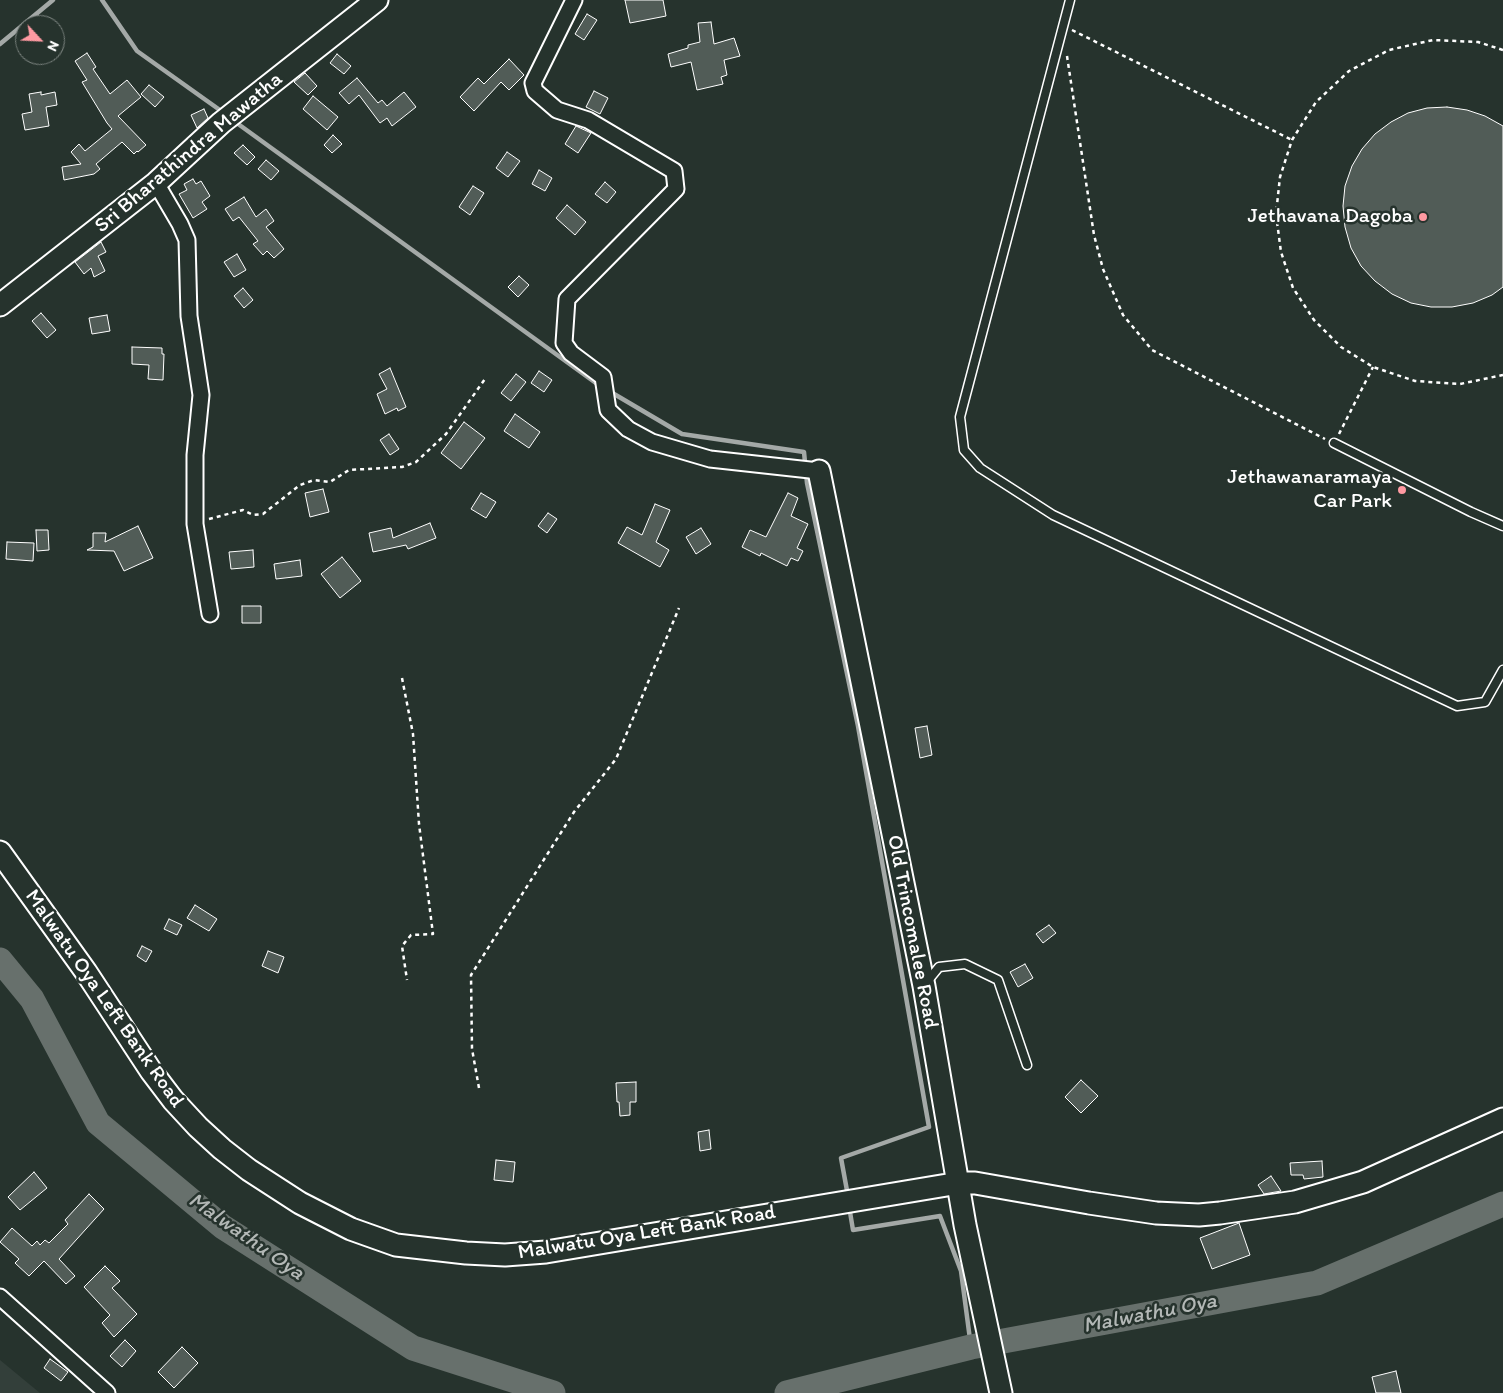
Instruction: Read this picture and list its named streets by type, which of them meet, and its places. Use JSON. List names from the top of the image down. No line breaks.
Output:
{"streets":{"main road":["Sri Bharathindra Mawatha","Old Trincomalee Road","Malwatu Oya Left Bank Road"]},"crossings":[["Old Trincomalee Road","Malwatu Oya Left Bank Road"]],"water":["Malwathu Oya"],"places":["Jethavana Dagoba","Jethawanaramaya Car Park"],"north":"bottom right"}
